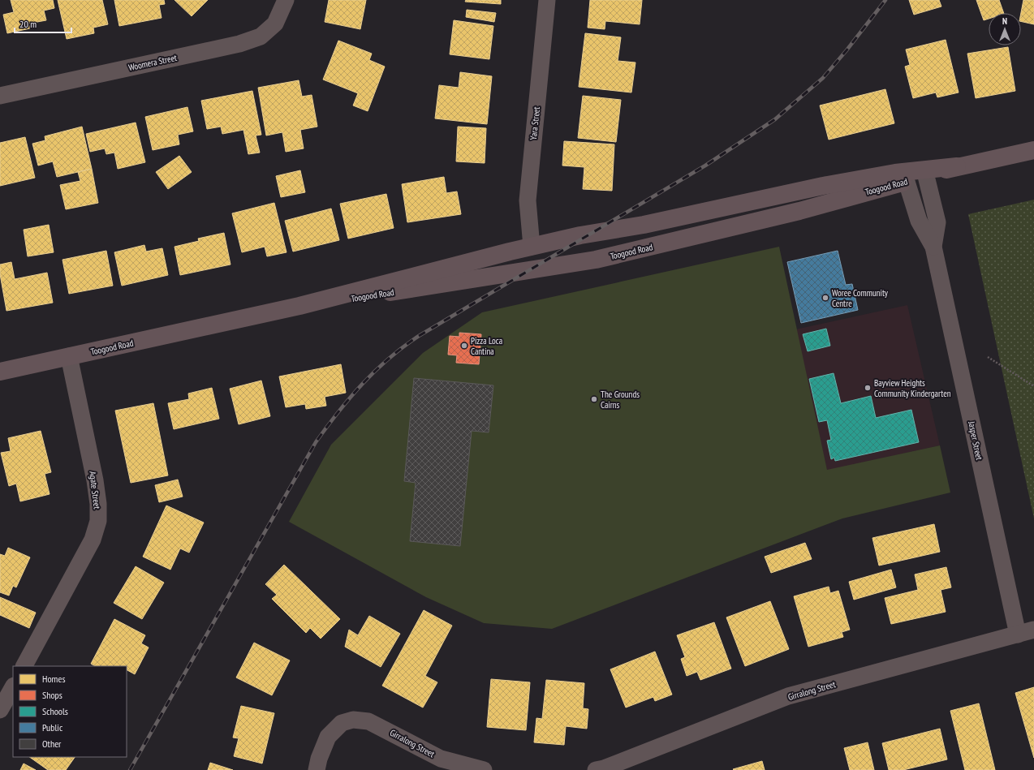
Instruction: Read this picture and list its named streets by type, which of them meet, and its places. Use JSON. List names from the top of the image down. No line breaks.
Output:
{"streets":{"street":["Woomera Street","Yara Street","Toogood Road","Jasper Street","Agate Street","Girralong Street"]},"crossings":[["Yara Street","Toogood Road"],["Toogood Road","Jasper Street"],["Toogood Road","Agate Street"],["Jasper Street","Girralong Street"]],"places":["Woree Community Centre","Pizza Loca Cantina","Bayview Heights Community Kindergarten","The Grounds Cairns"],"legend":["Homes","Shops","Schools","Public","Other"],"scale_bar":"20 m","north":"top"}
